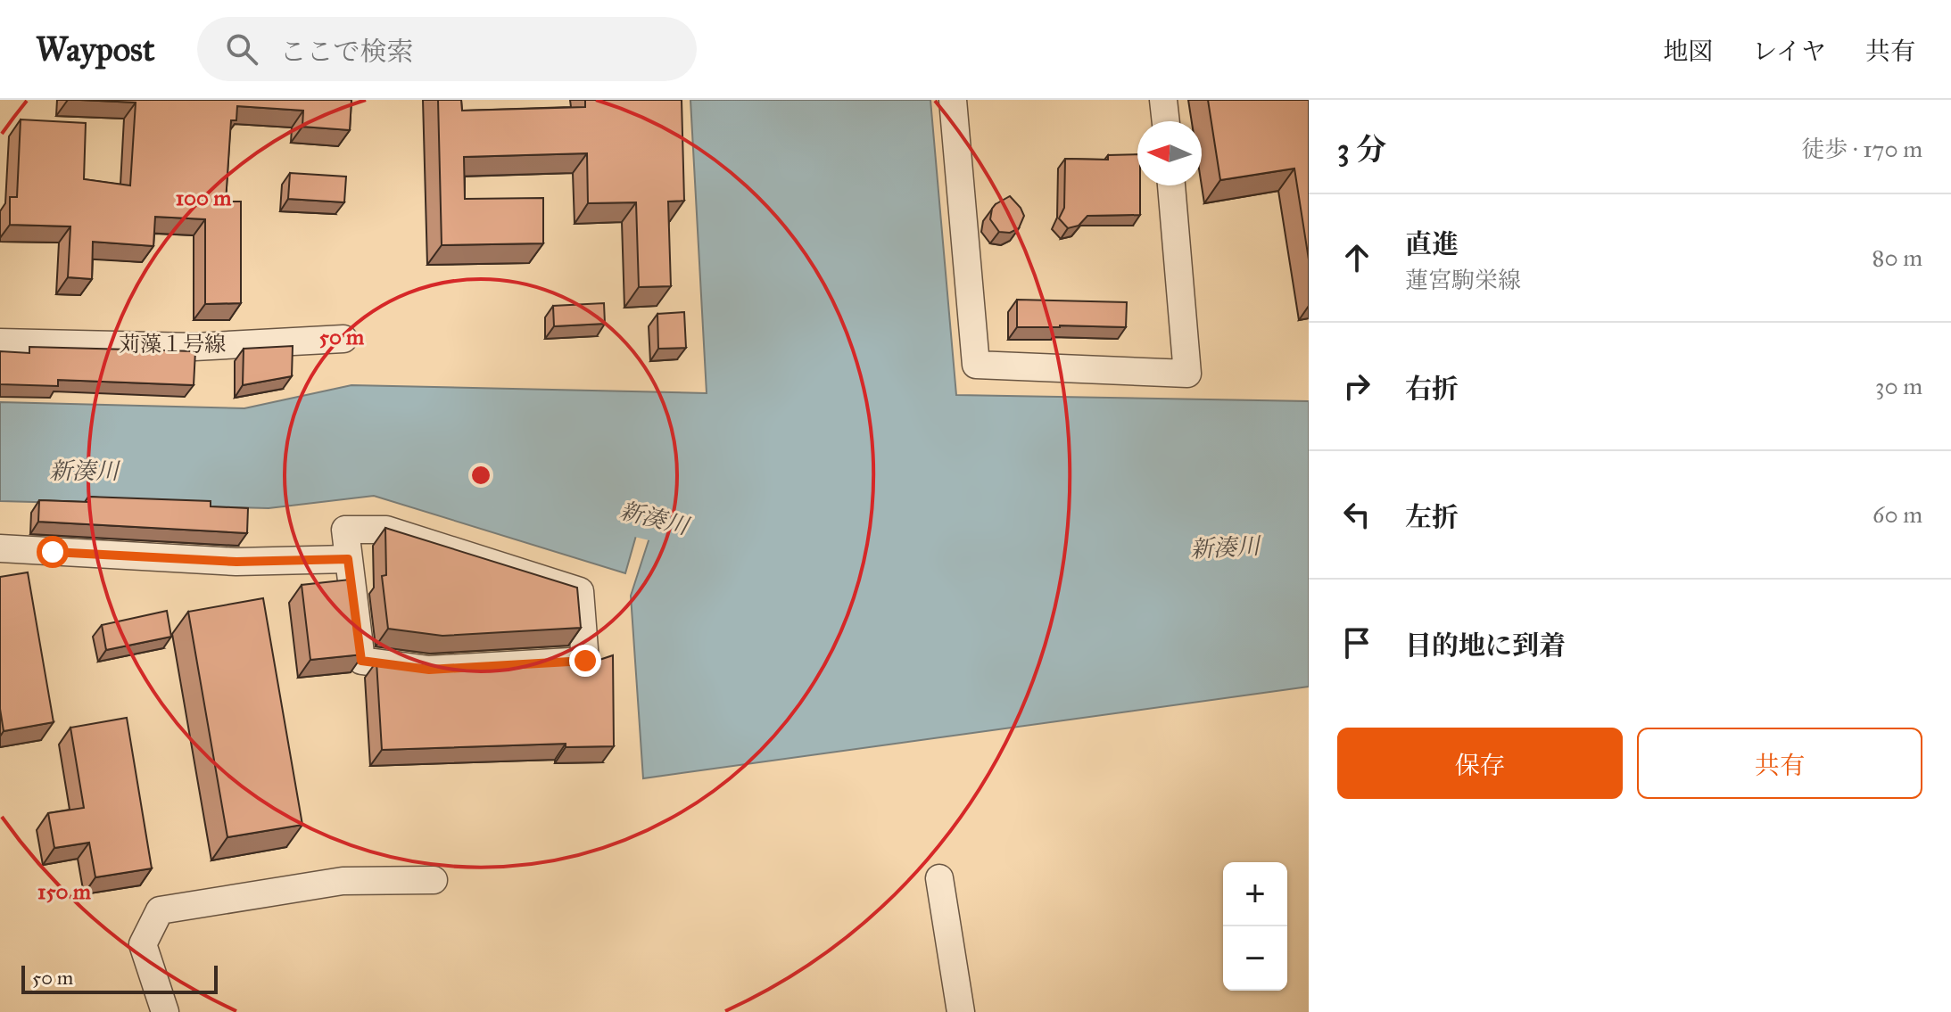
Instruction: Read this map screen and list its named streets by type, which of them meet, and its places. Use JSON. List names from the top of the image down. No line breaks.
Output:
{"streets":{"street":["苅藻１号線"]},"water":["新湊川"],"scale_bar":"50 m","north":"left","page":{"header":"Waypost","search":"ここで検索","nav":["地図","レイヤ","共有"],"heading":["3 分","徒歩 · 170 m"],"list":[["直進","蓮宮駒栄線","80 m"],["右折","30 m"],["左折","60 m"],"目的地に到着"],"buttons":["保存","共有"],"map_buttons":["+","−"],"scale":"50 m"},"rings":["100 m","50 m","150 m"]}
